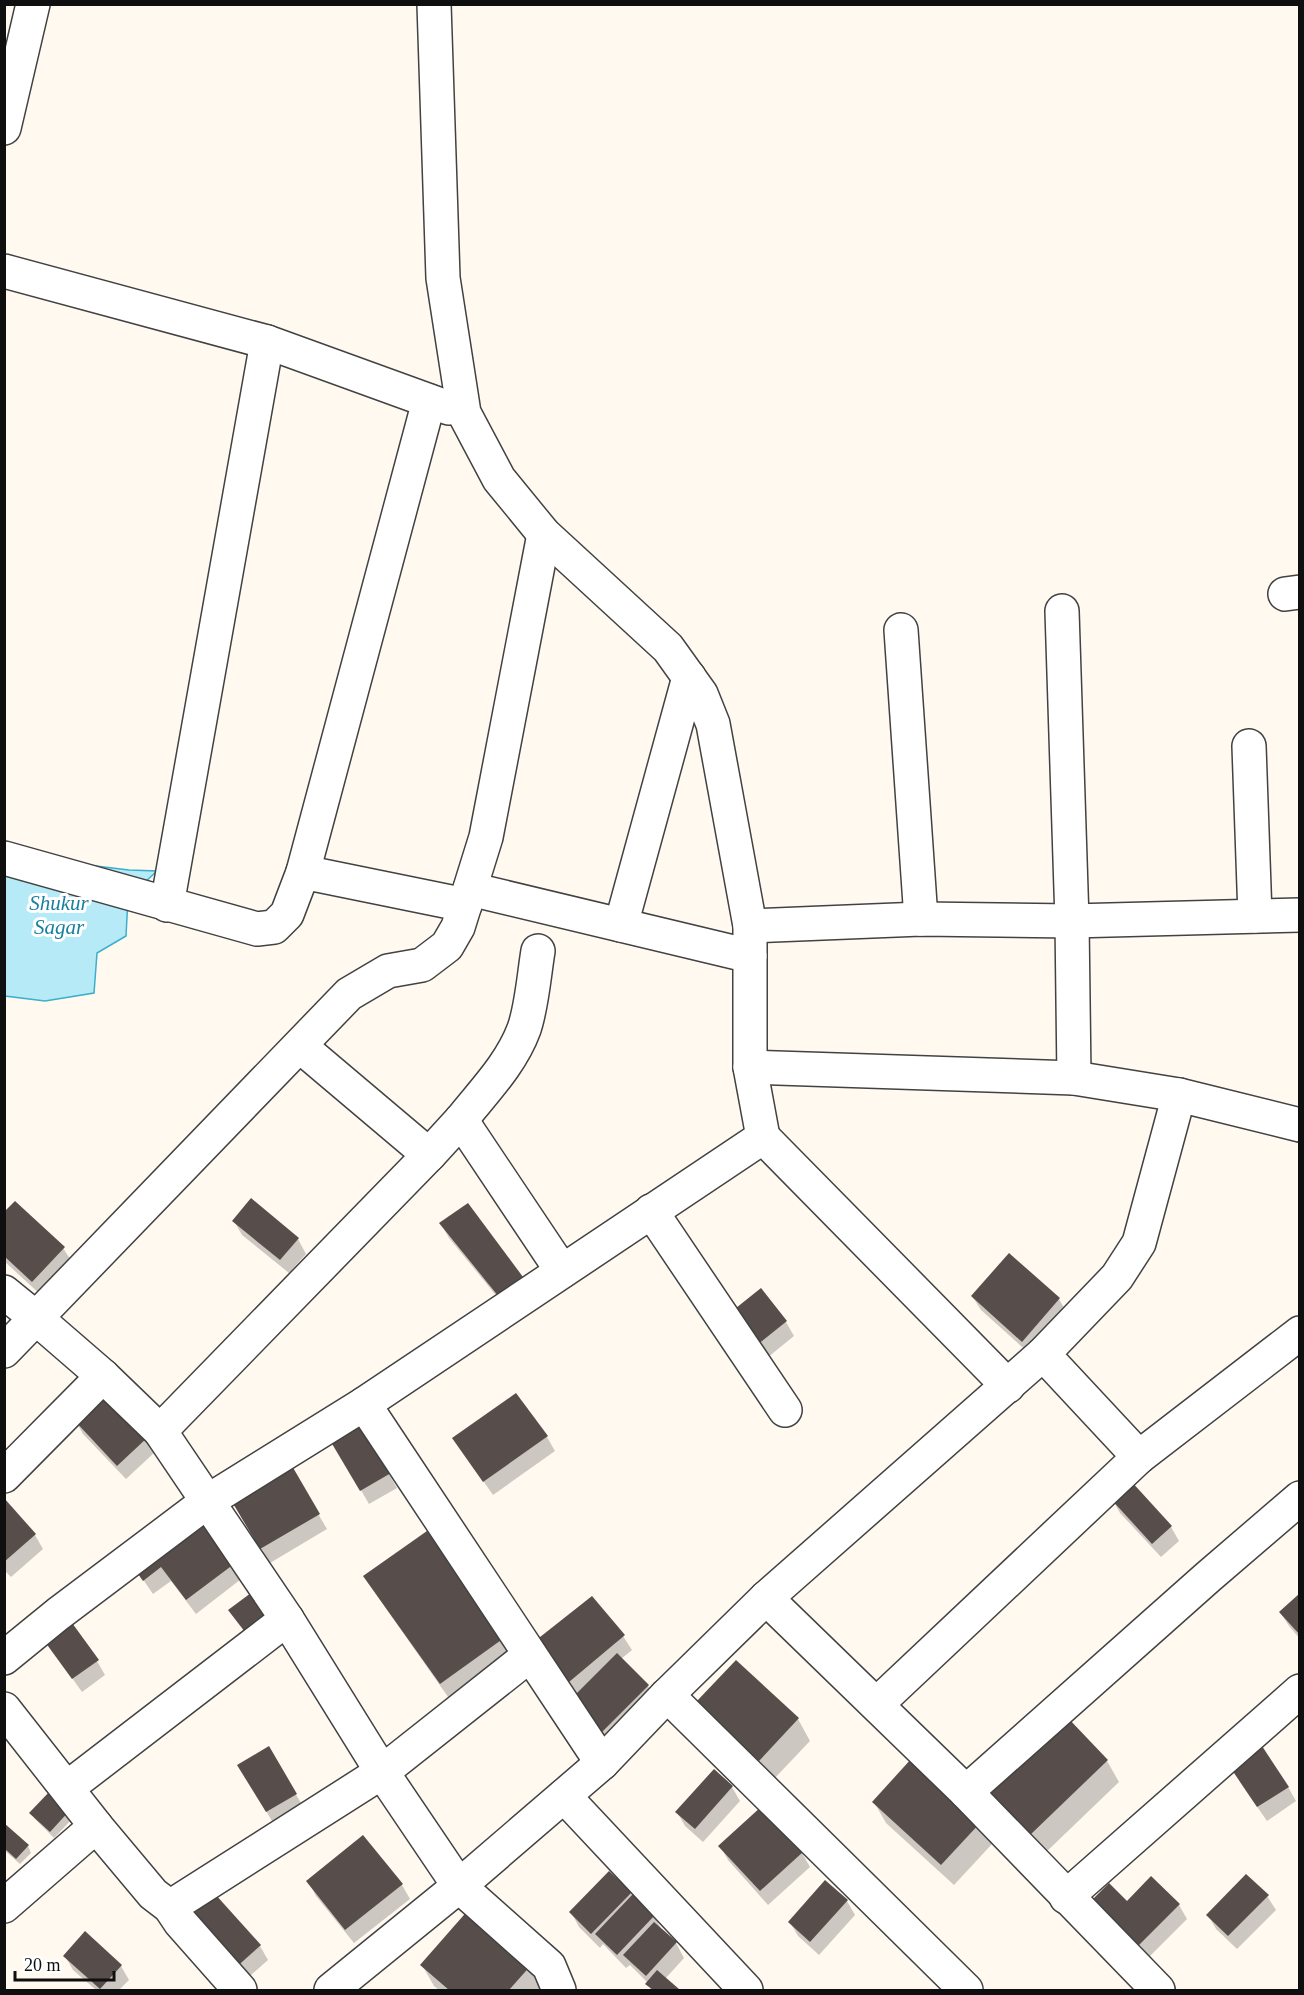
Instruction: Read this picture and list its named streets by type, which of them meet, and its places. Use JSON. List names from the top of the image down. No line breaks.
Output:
{"water":["Shukur Sagar"],"scale_bar":"20 m"}
